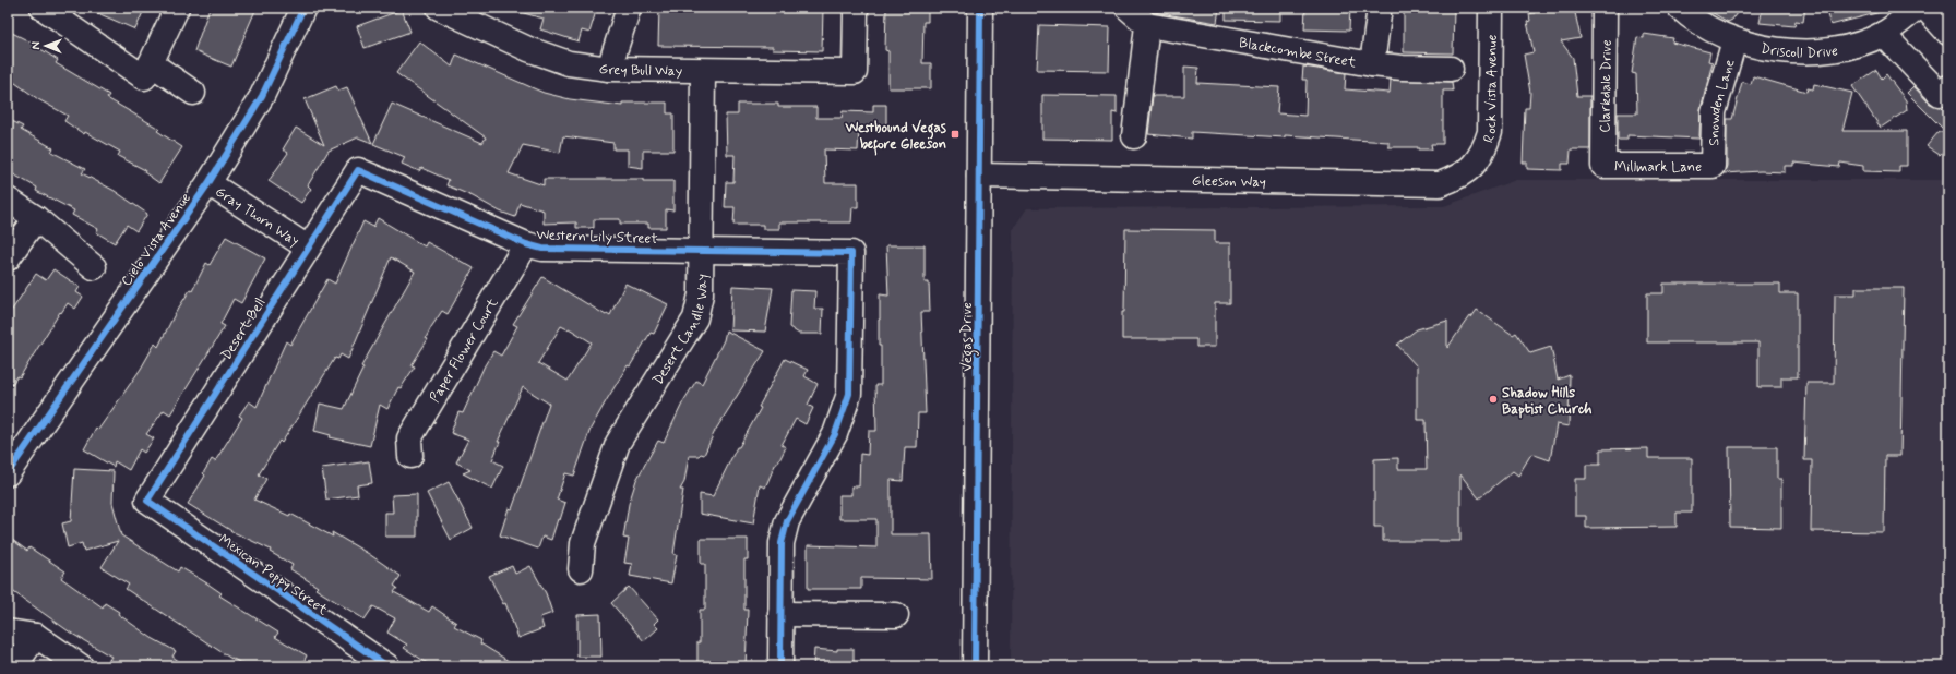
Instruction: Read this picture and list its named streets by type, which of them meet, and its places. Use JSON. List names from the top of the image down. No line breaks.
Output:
{"streets":{"street":["Driscoll Drive","Blackcombe Street","Grey Bull Way","Clarkdale Drive","Rock Vista Avenue","Snowden Lane","Millmark Lane","Gleeson Way","Gray Thorn Way","Western Lily Street","Cielo Vista Avenue","Desert Candle Way","Desert Bell","Vegas Drive","Paper Flower Court","Mexican Poppy Street"]},"crossings":[["Driscoll Drive","Snowden Lane"],["Grey Bull Way","Desert Candle Way"],["Clarkdale Drive","Millmark Lane"],["Rock Vista Avenue","Gleeson Way"],["Snowden Lane","Millmark Lane"],["Gleeson Way","Vegas Drive"],["Gray Thorn Way","Cielo Vista Avenue"],["Gray Thorn Way","Desert Bell"],["Western Lily Street","Desert Candle Way"],["Western Lily Street","Desert Bell"],["Western Lily Street","Paper Flower Court"],["Desert Bell","Mexican Poppy Street"]],"places":{"transit":["Westbound Vegas before Gleeson"],"other":["Shadow Hills Baptist Church"]},"north":"left"}
